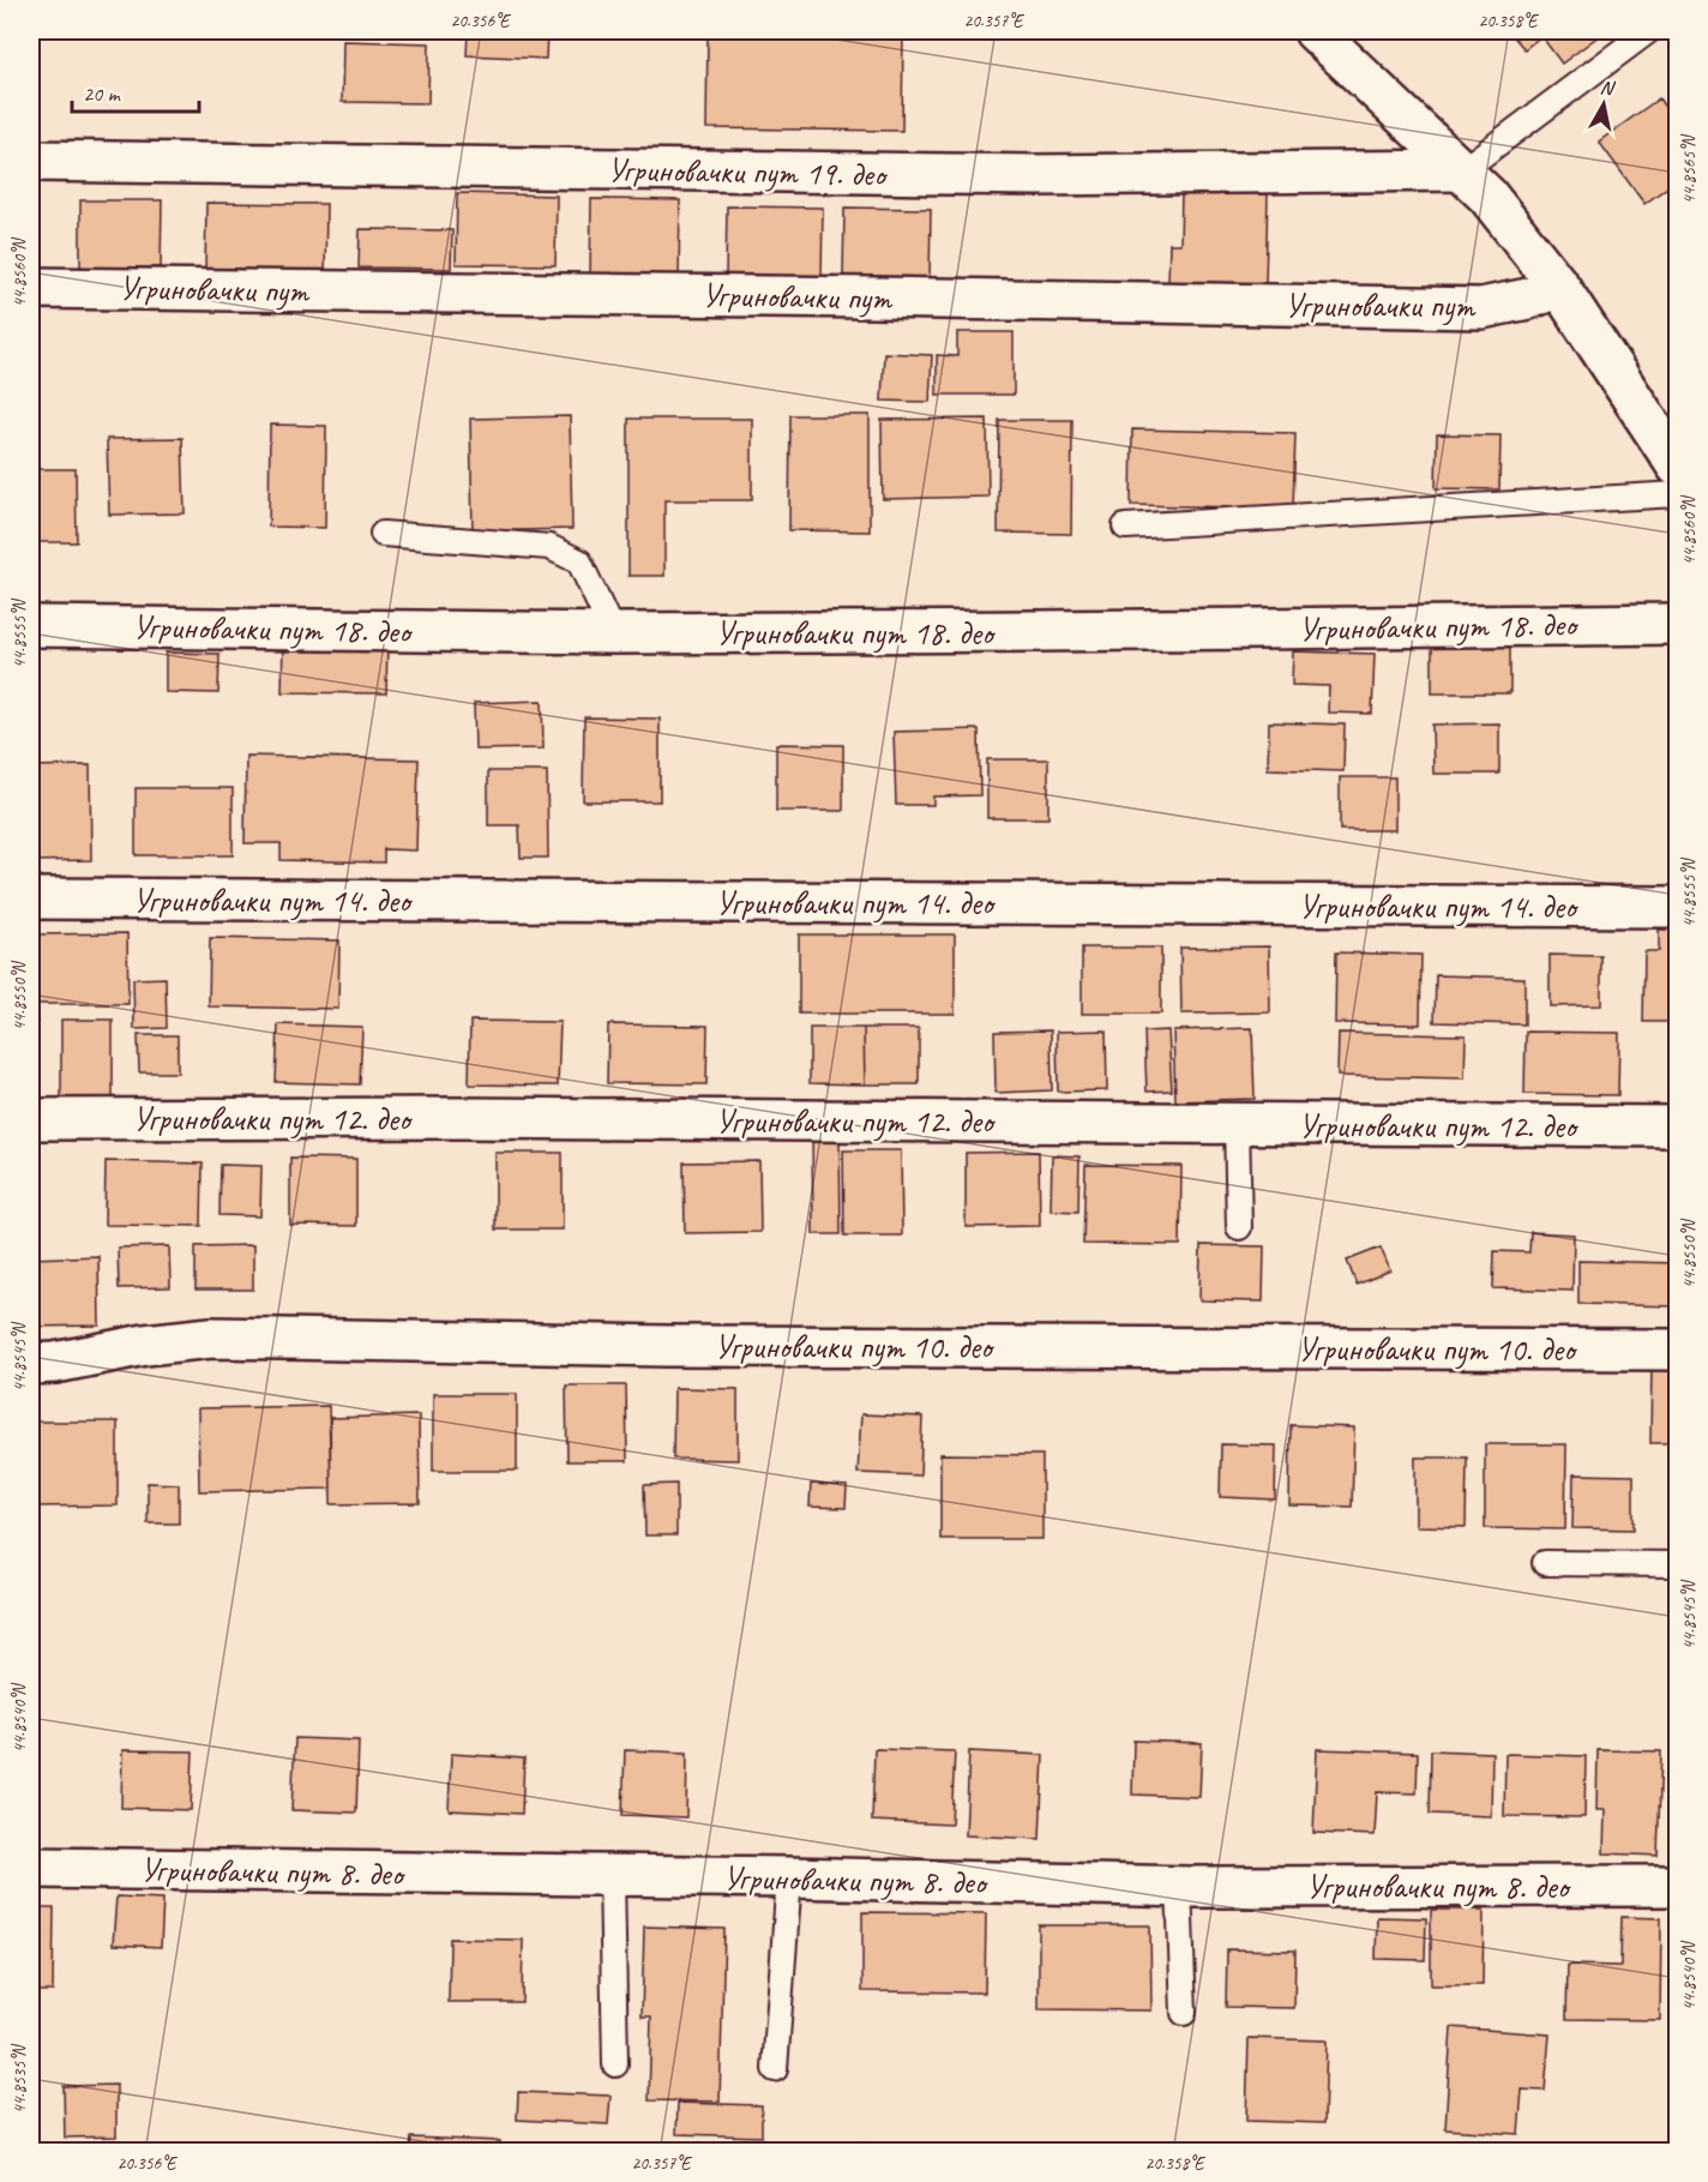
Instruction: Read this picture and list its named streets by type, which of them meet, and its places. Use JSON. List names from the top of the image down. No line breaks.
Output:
{"streets":{"street":["Угриновачки пут 19. део","Угриновачки пут","Угриновачки пут 18. део","Угриновачки пут 14. део","Угриновачки пут 12. део","Угриновачки пут 10. део","Угриновачки пут 8. део"]},"scale_bar":"20 m","north":"top","coordinates":["20.356°E","20.357°E","20.358°E","44.8565°N","44.8560°N","44.8555°N","44.8550°N","44.8545°N","44.8540°N","44.8535°N"]}
